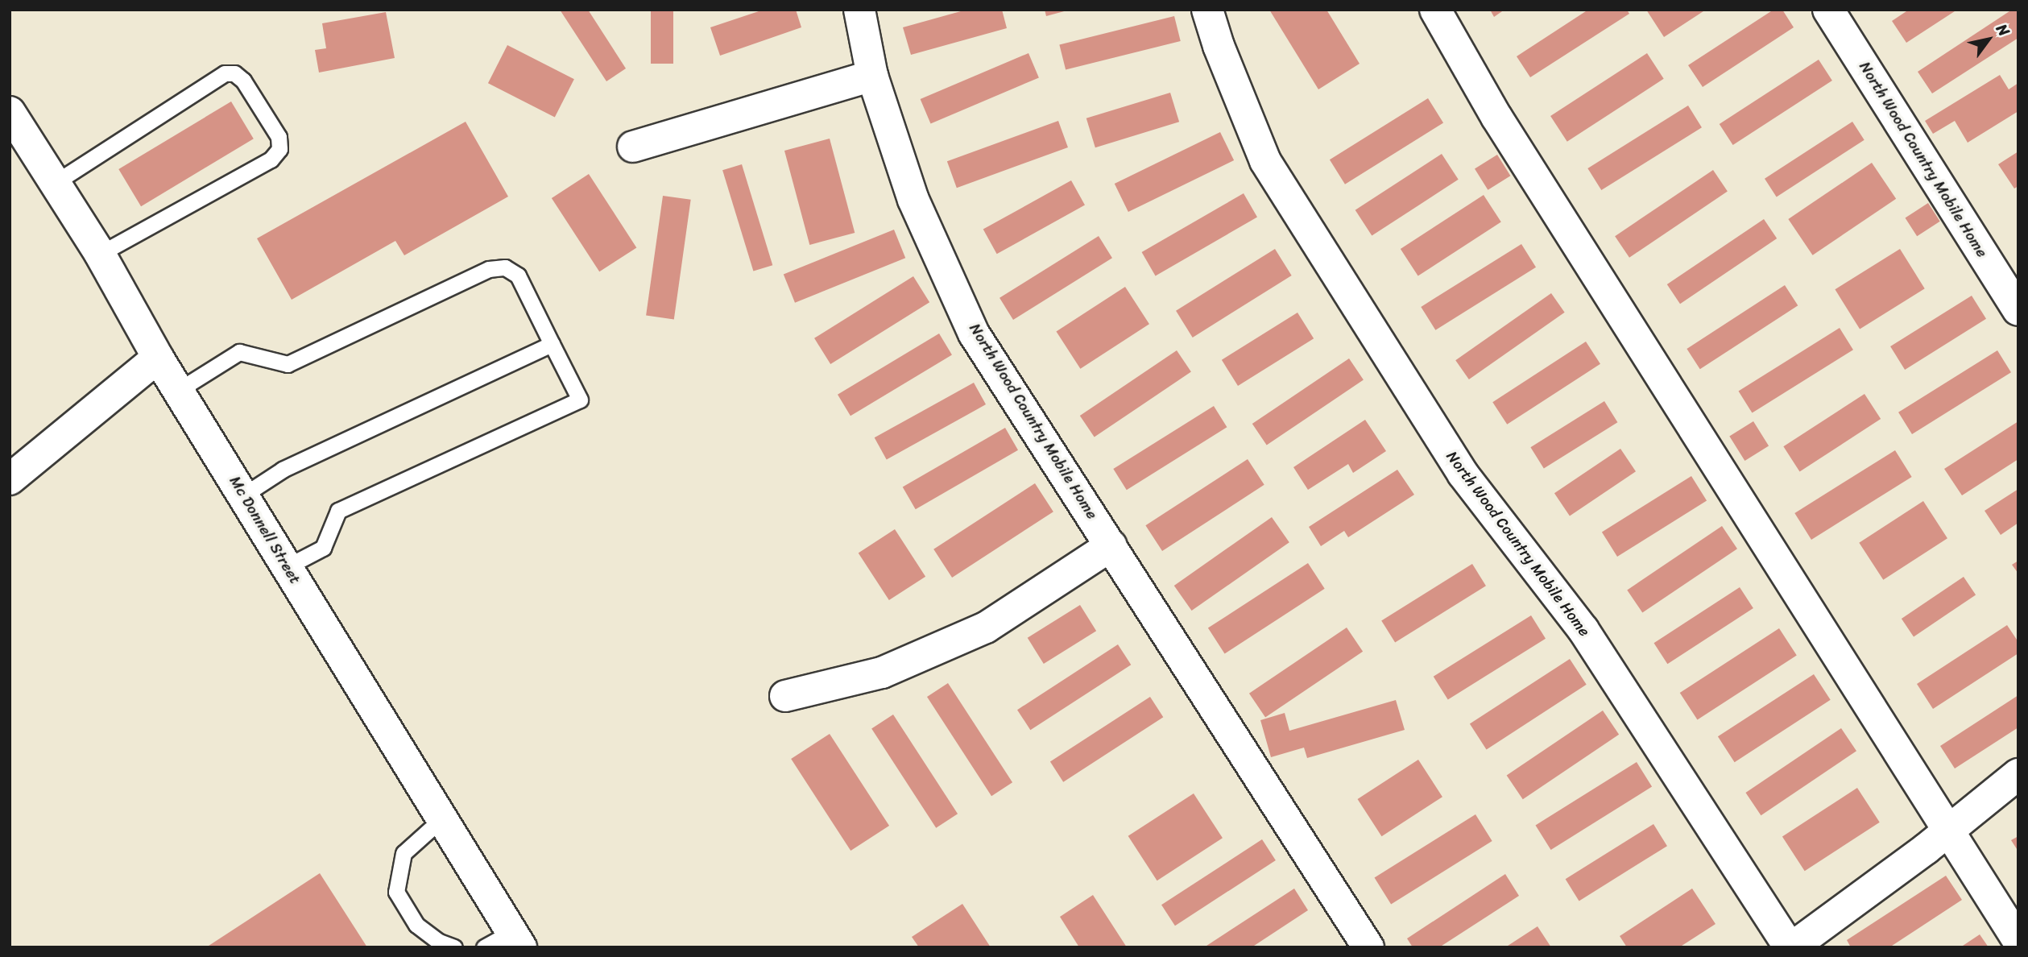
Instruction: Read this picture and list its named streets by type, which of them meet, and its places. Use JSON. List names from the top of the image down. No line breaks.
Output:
{"streets":{"street":["North Wood Country Mobile Home","Mc Donnell Street"]},"north":"top right"}
